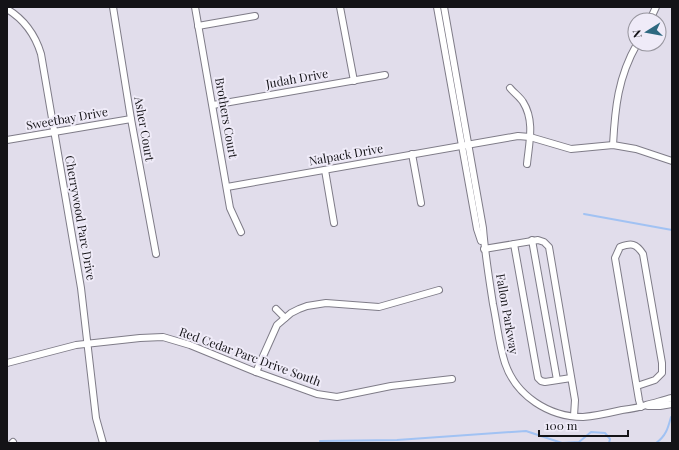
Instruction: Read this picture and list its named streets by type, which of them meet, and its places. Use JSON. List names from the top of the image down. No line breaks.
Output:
{"streets":{"street":["Judah Drive","Brothers Court","Sweetbay Drive","Asher Court","Nalpack Drive","Cherrywood Parc Drive","Fallon Parkway","Red Cedar Parc Drive South"]},"crossings":[["Judah Drive","Brothers Court"],["Brothers Court","Nalpack Drive"],["Sweetbay Drive","Asher Court"],["Sweetbay Drive","Cherrywood Parc Drive"],["Nalpack Drive","Fallon Parkway"],["Cherrywood Parc Drive","Red Cedar Parc Drive South"]],"scale_bar":"100 m","north":"left"}
